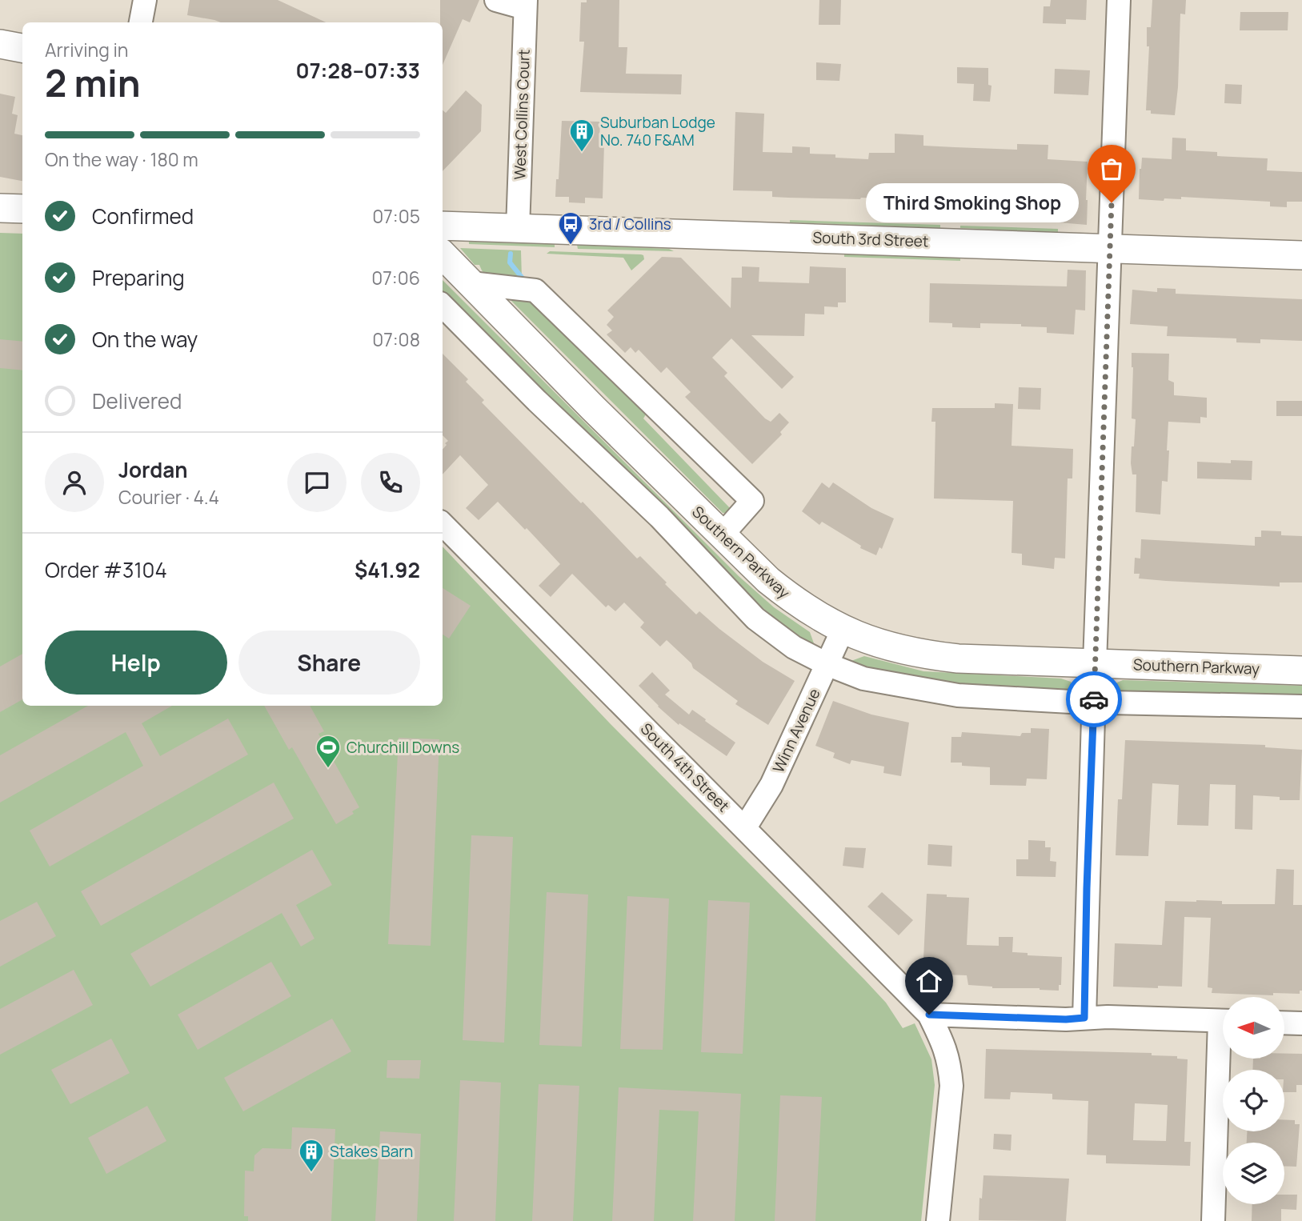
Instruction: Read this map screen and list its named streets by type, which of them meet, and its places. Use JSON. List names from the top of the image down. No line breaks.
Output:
{"streets":{"main road":["South 3rd Street","Southern Parkway"],"street":["West Collins Court","Winn Avenue","South 4th Street"]},"crossings":[["West Collins Court","South 3rd Street"],["Southern Parkway","Winn Avenue"],["Winn Avenue","South 4th Street"]],"places":{"building":["Suburban Lodge No. 740 F&AM","Stakes Barn"],"other":["Third Smoking Shop"],"bus stop":["3rd / Collins"],"sports":["Churchill Downs"]},"north":"left","page":{"heading":["2 min","Arriving in","07:28–07:33"],"panel":["Jordan","Courier · 4.4","Order #3104","$41.92"],"bar":"On the way · 180 m","bubble":"Third Smoking Shop","list":[["Confirmed","07:05"],["Preparing","07:06"],["On the way","07:08"],"Delivered"],"buttons":["Help","Share"]}}
